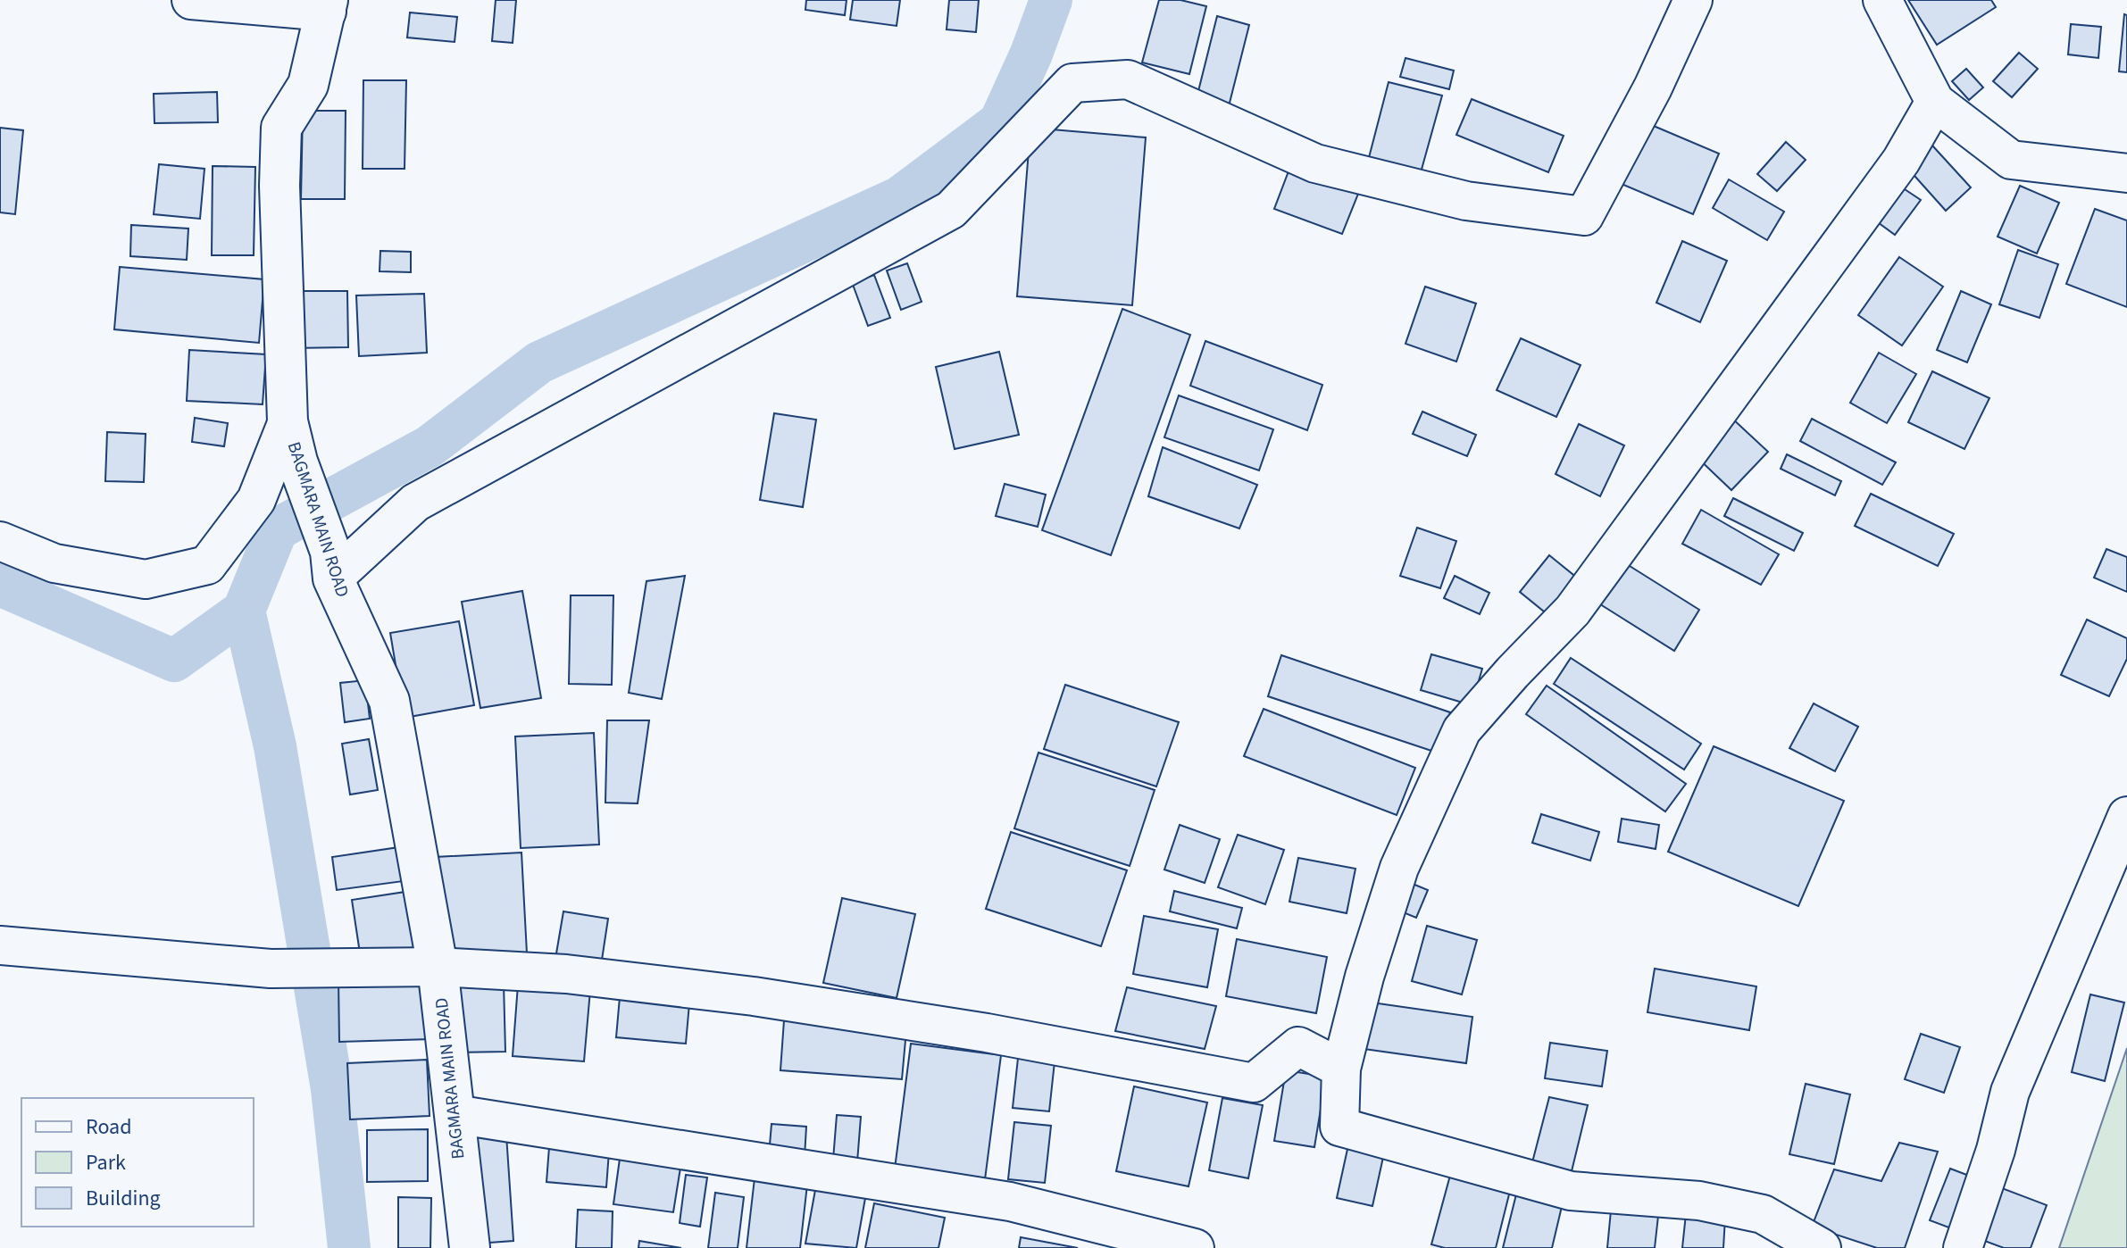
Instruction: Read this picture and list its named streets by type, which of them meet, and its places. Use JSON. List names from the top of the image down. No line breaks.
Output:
{"streets":{"street":["BAGMARA MAIN ROAD"]},"legend":["Road","Park","Building"]}
